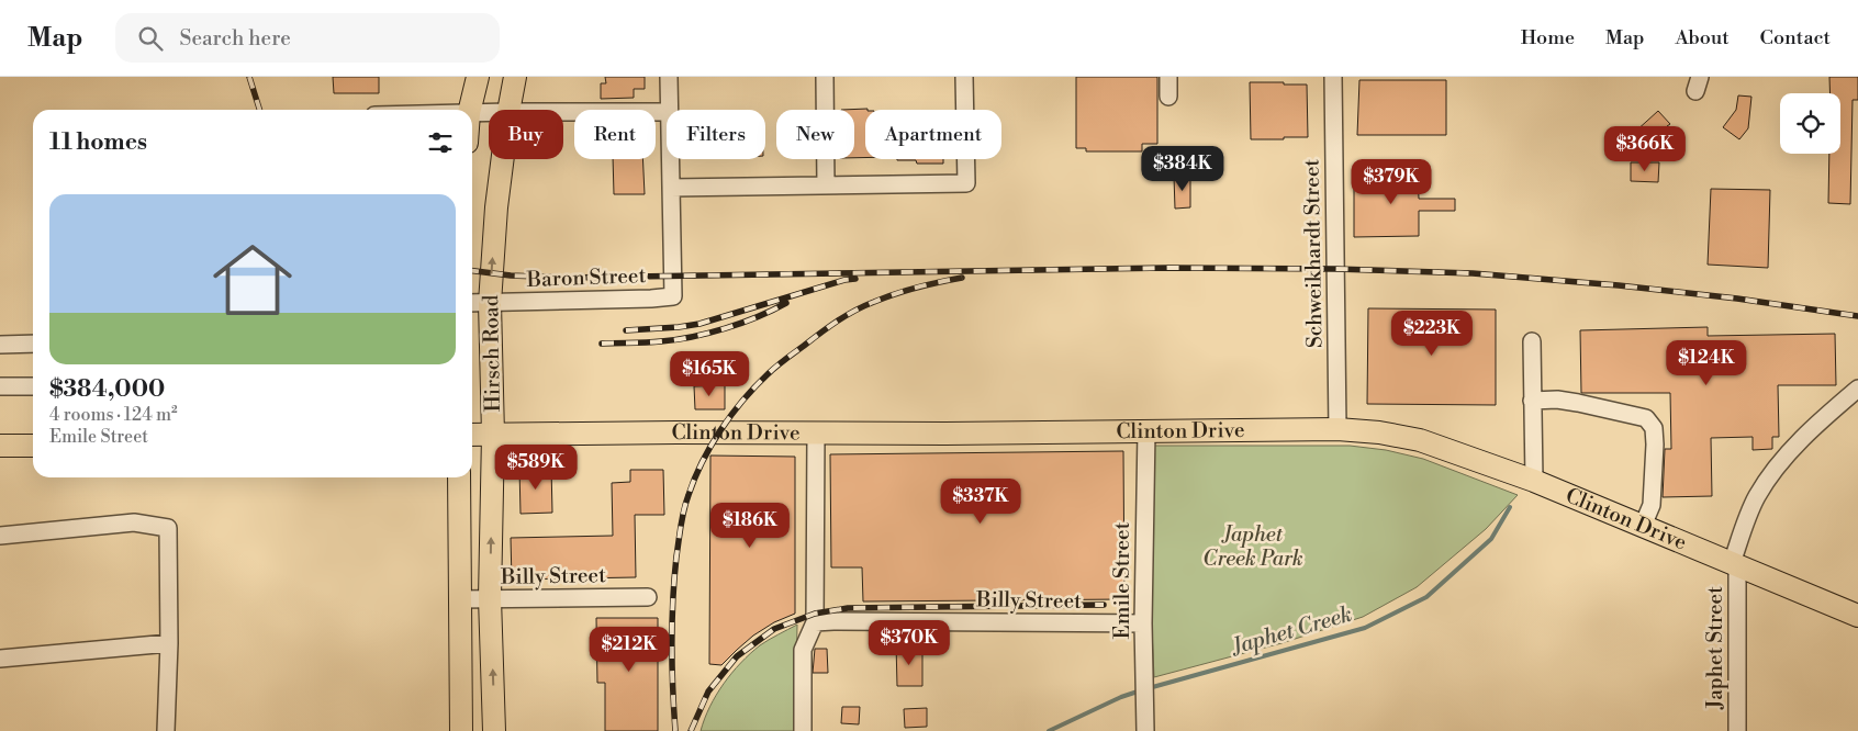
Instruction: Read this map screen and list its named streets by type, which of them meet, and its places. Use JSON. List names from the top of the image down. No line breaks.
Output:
{"streets":{"main road":["Hirsch Road","Clinton Drive"],"street":["Schweikhardt Street","Baron Street","Billy Street","Emile Street","Japhet Street"]},"crossings":[["Schweikhardt Street","Clinton Drive"],["Baron Street","Hirsch Road"],["Hirsch Road","Clinton Drive"],["Hirsch Road","Billy Street"],["Clinton Drive","Emile Street"],["Clinton Drive","Japhet Street"],["Billy Street","Emile Street"]],"water":["Japhet Creek"],"parks":["Japhet Creek Park"],"page":{"header":"Map","search":"Search here","nav":["Home","Map","About","Contact"],"chip":["Buy","Rent","Filters","New","Apartment"],"heading":"11 homes","price":["$366K","$384K","$379K","$223K","$124K","$165K","$589K","$337K","$186K","$370K","$212K"],"list":[{"name":"$384,000","note":"4 rooms · 124 m² · Emile Street"}]}}
